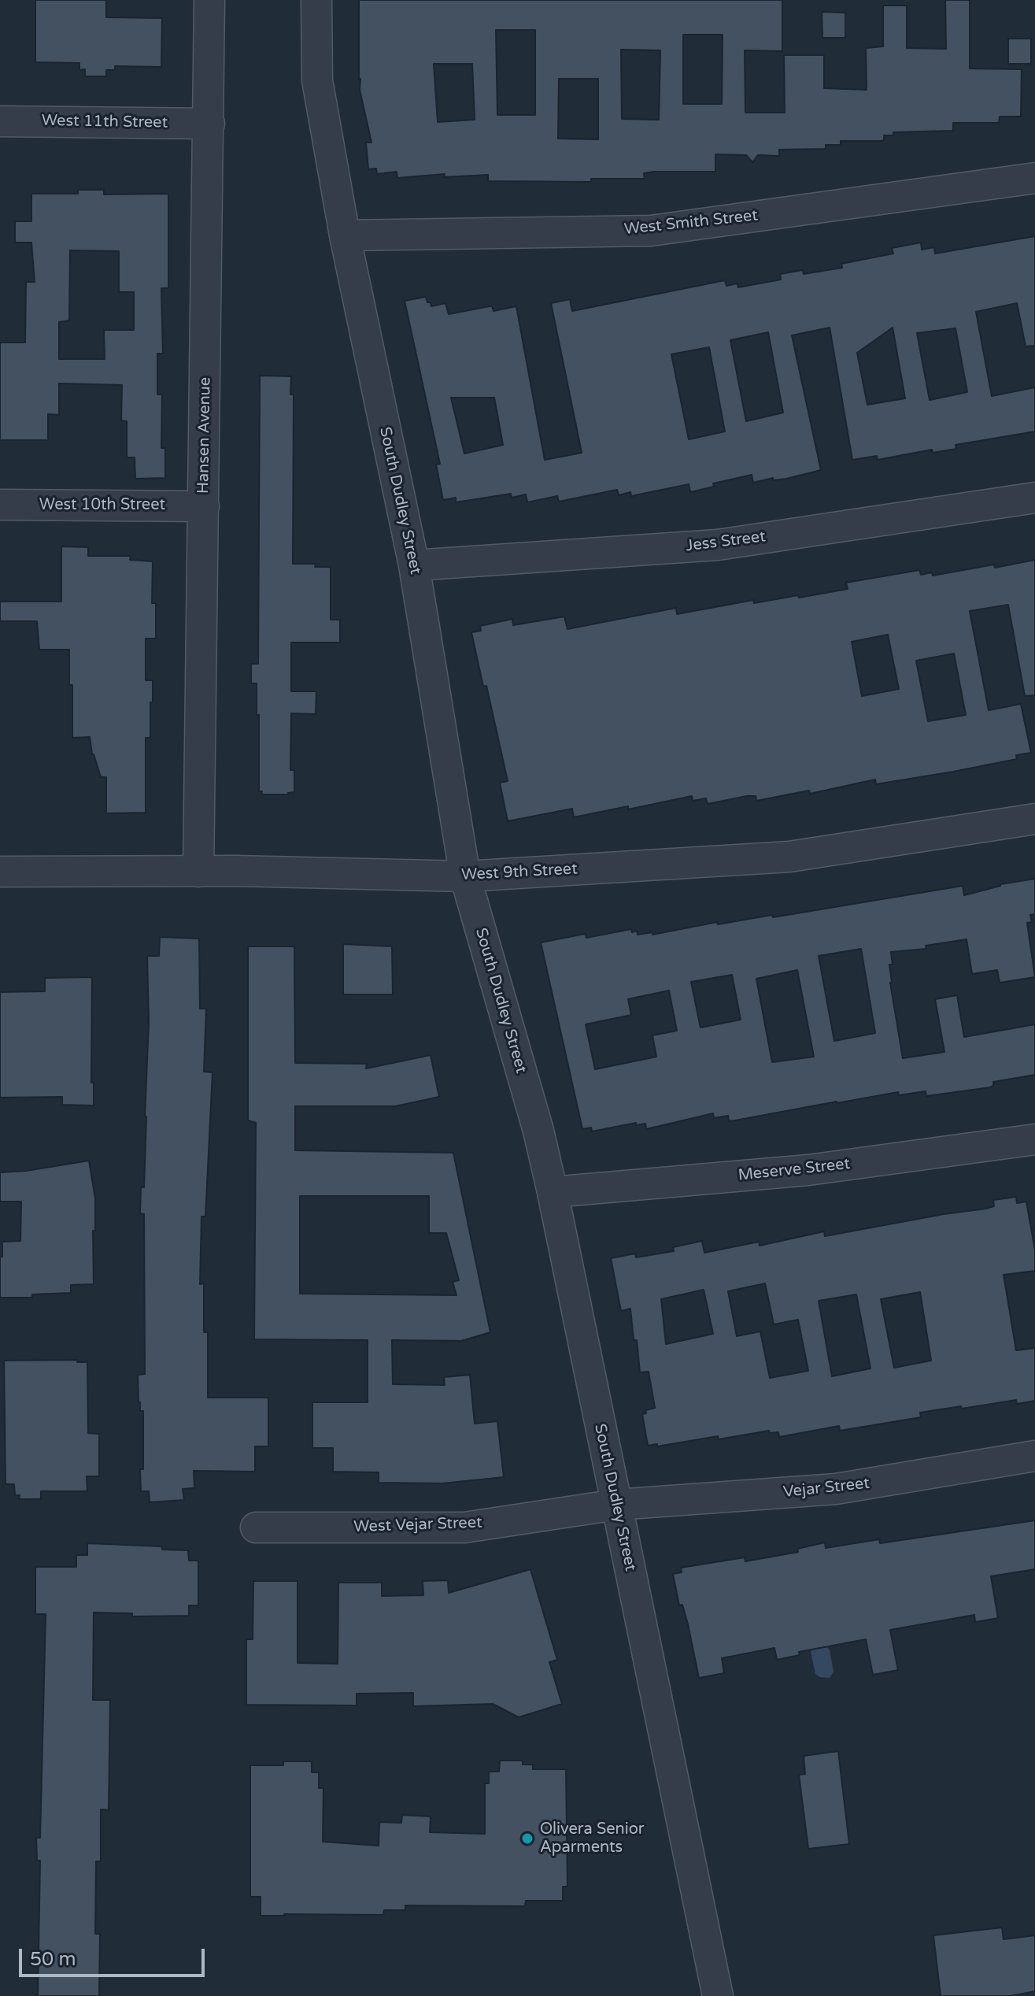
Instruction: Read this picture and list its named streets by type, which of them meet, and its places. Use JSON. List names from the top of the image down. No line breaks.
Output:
{"streets":{"street":["West 11th Street","West Smith Street","Hansen Avenue","South Dudley Street","West 10th Street","Jess Street","West 9th Street","Meserve Street","Vejar Street","West Vejar Street"]},"crossings":[["West 11th Street","Hansen Avenue"],["West Smith Street","South Dudley Street"],["Hansen Avenue","West 10th Street"],["Hansen Avenue","West 9th Street"],["South Dudley Street","Jess Street"],["South Dudley Street","West 9th Street"],["South Dudley Street","Meserve Street"],["South Dudley Street","Vejar Street"],["South Dudley Street","West Vejar Street"],["Vejar Street","West Vejar Street"]],"places":["Olivera Senior Aparments"],"scale_bar":"50 m"}
